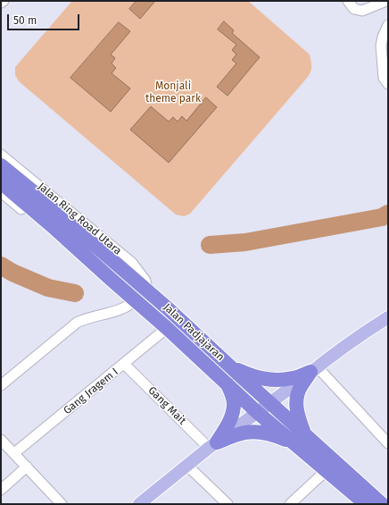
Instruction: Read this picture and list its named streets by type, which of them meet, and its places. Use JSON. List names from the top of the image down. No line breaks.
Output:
{"streets":{"highway":["Jalan Padjajaran"],"street":["Jalan Ring Road Utara","Gang Jragem I","Gang Mait"]},"crossings":[["Jalan Ring Road Utara","Jalan Padjajaran"],["Jalan Padjajaran","Gang Jragem I"],["Gang Jragem I","Gang Mait"]],"parks":["Monjali theme park"],"scale_bar":"50 m"}
